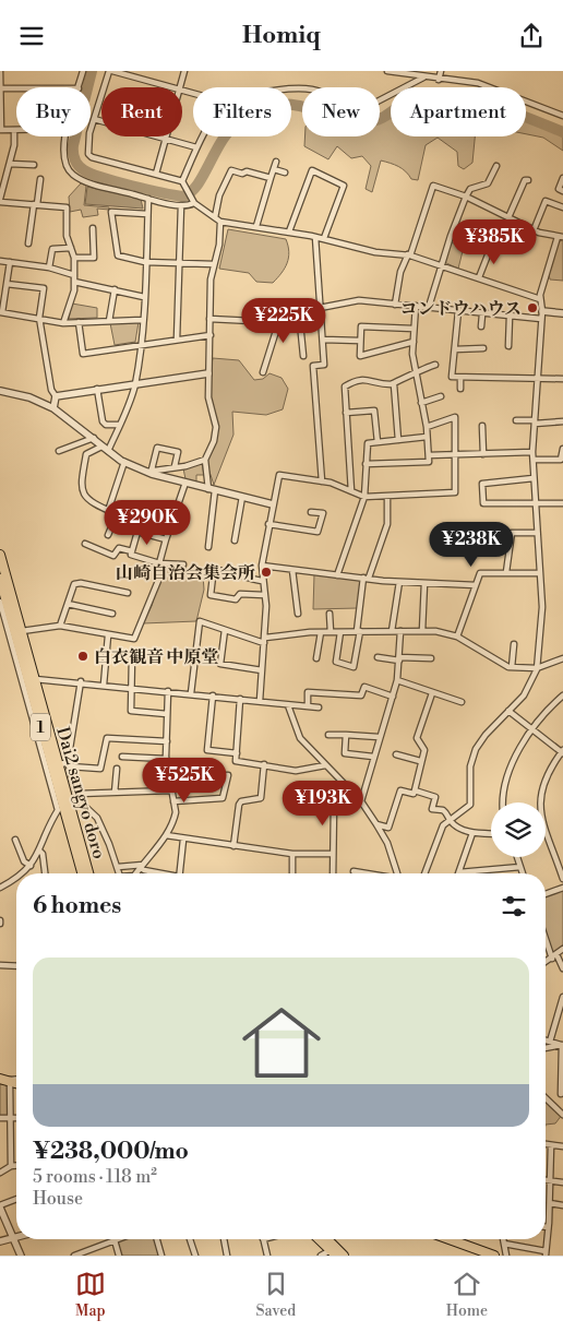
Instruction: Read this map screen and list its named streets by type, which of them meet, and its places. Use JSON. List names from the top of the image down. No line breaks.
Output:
{"streets":{"main road":["1","Dai2 sangyo doro"]},"places":["コンドウハウス","山崎自治会集会所","白衣観音 中原堂"],"page":{"header":"Homiq","chip":["Buy","Rent","Filters","New","Apartment"],"price":["¥385K","¥225K","¥290K","¥238K","¥525K","¥193K"],"heading":"6 homes","list":[{"name":"¥238,000/mo","note":"5 rooms · 118 m² · House"}],"tabs":["Map","Saved","Home"]}}
